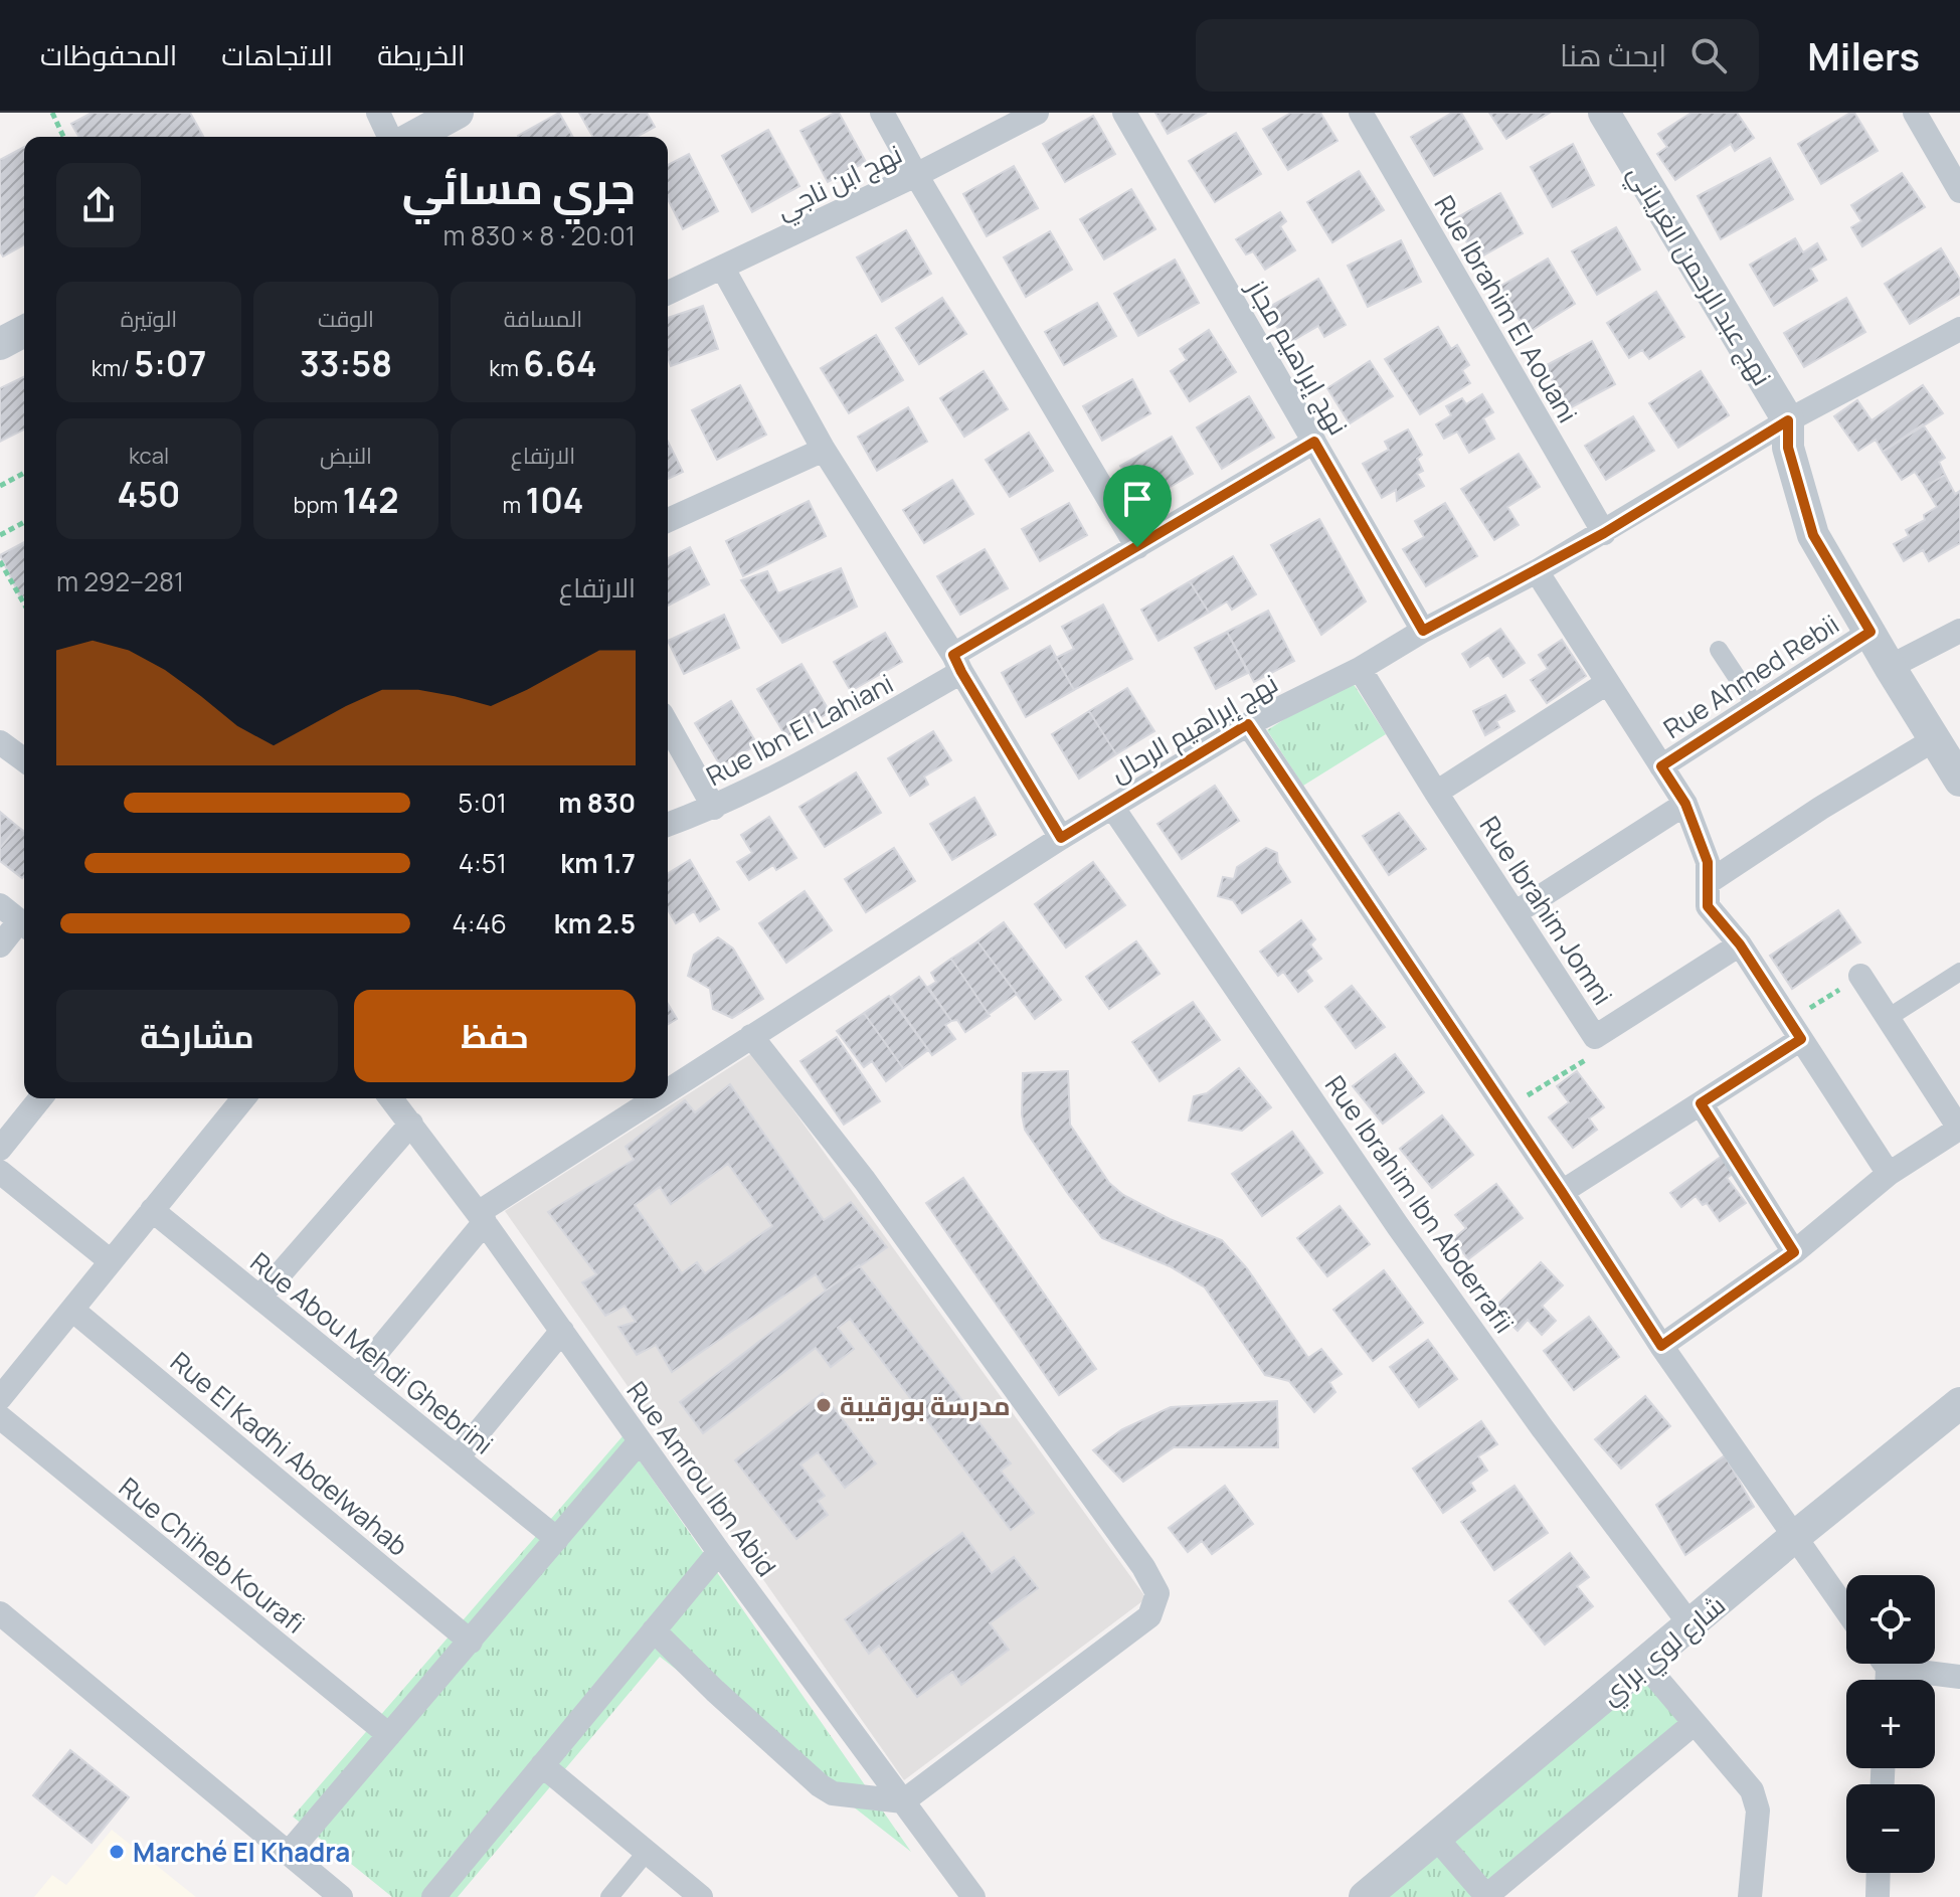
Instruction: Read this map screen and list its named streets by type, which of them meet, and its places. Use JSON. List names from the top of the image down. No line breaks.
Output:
{"streets":{"street":["نهج ابن ناجي","نهج عبد الرحمن الغرياني","Rue Ibrahim El Aouani","نهج إبراهيم مجاز","Rue Ahmed Rebii","نهج إبراهيم الرحال","Rue Ibn El Lahiani","Rue Ibrahim Jomni","Rue Ibrahim Ibn Abderrafii","Rue Abou Mehdi Ghebrini","Rue El Kadhi Abdelwahab","Rue Amrou Ibn Abid","Rue Chiheb Kourafi","شارع لوي براي"]},"crossings":[["نهج عبد الرحمن الغرياني","Rue Ahmed Rebii"],["نهج عبد الرحمن الغرياني","نهج إبراهيم الرحال"],["Rue Ibrahim El Aouani","نهج إبراهيم الرحال"],["نهج إبراهيم مجاز","نهج إبراهيم الرحال"],["نهج إبراهيم مجاز","Rue Ibn El Lahiani"],["نهج إبراهيم الرحال","Rue Ibrahim Jomni"],["نهج إبراهيم الرحال","Rue Ibrahim Ibn Abderrafii"],["نهج إبراهيم الرحال","Rue Abou Mehdi Ghebrini"],["نهج إبراهيم الرحال","Rue Amrou Ibn Abid"],["Rue Ibrahim Ibn Abderrafii","شارع لوي براي"]],"places":["مدرسة بورقيبة","Marché El Khadra"],"page":{"header":"Milers","search":"ابحث هنا","nav":["الخريطة","الاتجاهات","المحفوظات"],"heading":["جري مسائي","20:01 · 8 × 830 m"],"stats":[["المسافة","6.64 km"],["الوقت","33:58"],["الوتيرة","5:07 /km"],["الارتفاع","104 m"],["النبض","142 bpm"],["kcal","450"]],"chart":["الارتفاع","281–292 m"],"list":[{"name":"830 m","note":"5:01"},{"name":"1.7 km","note":"4:51"},{"name":"2.5 km","note":"4:46"}],"buttons":["حفظ","مشاركة"],"map_buttons":["+","−"]}}
